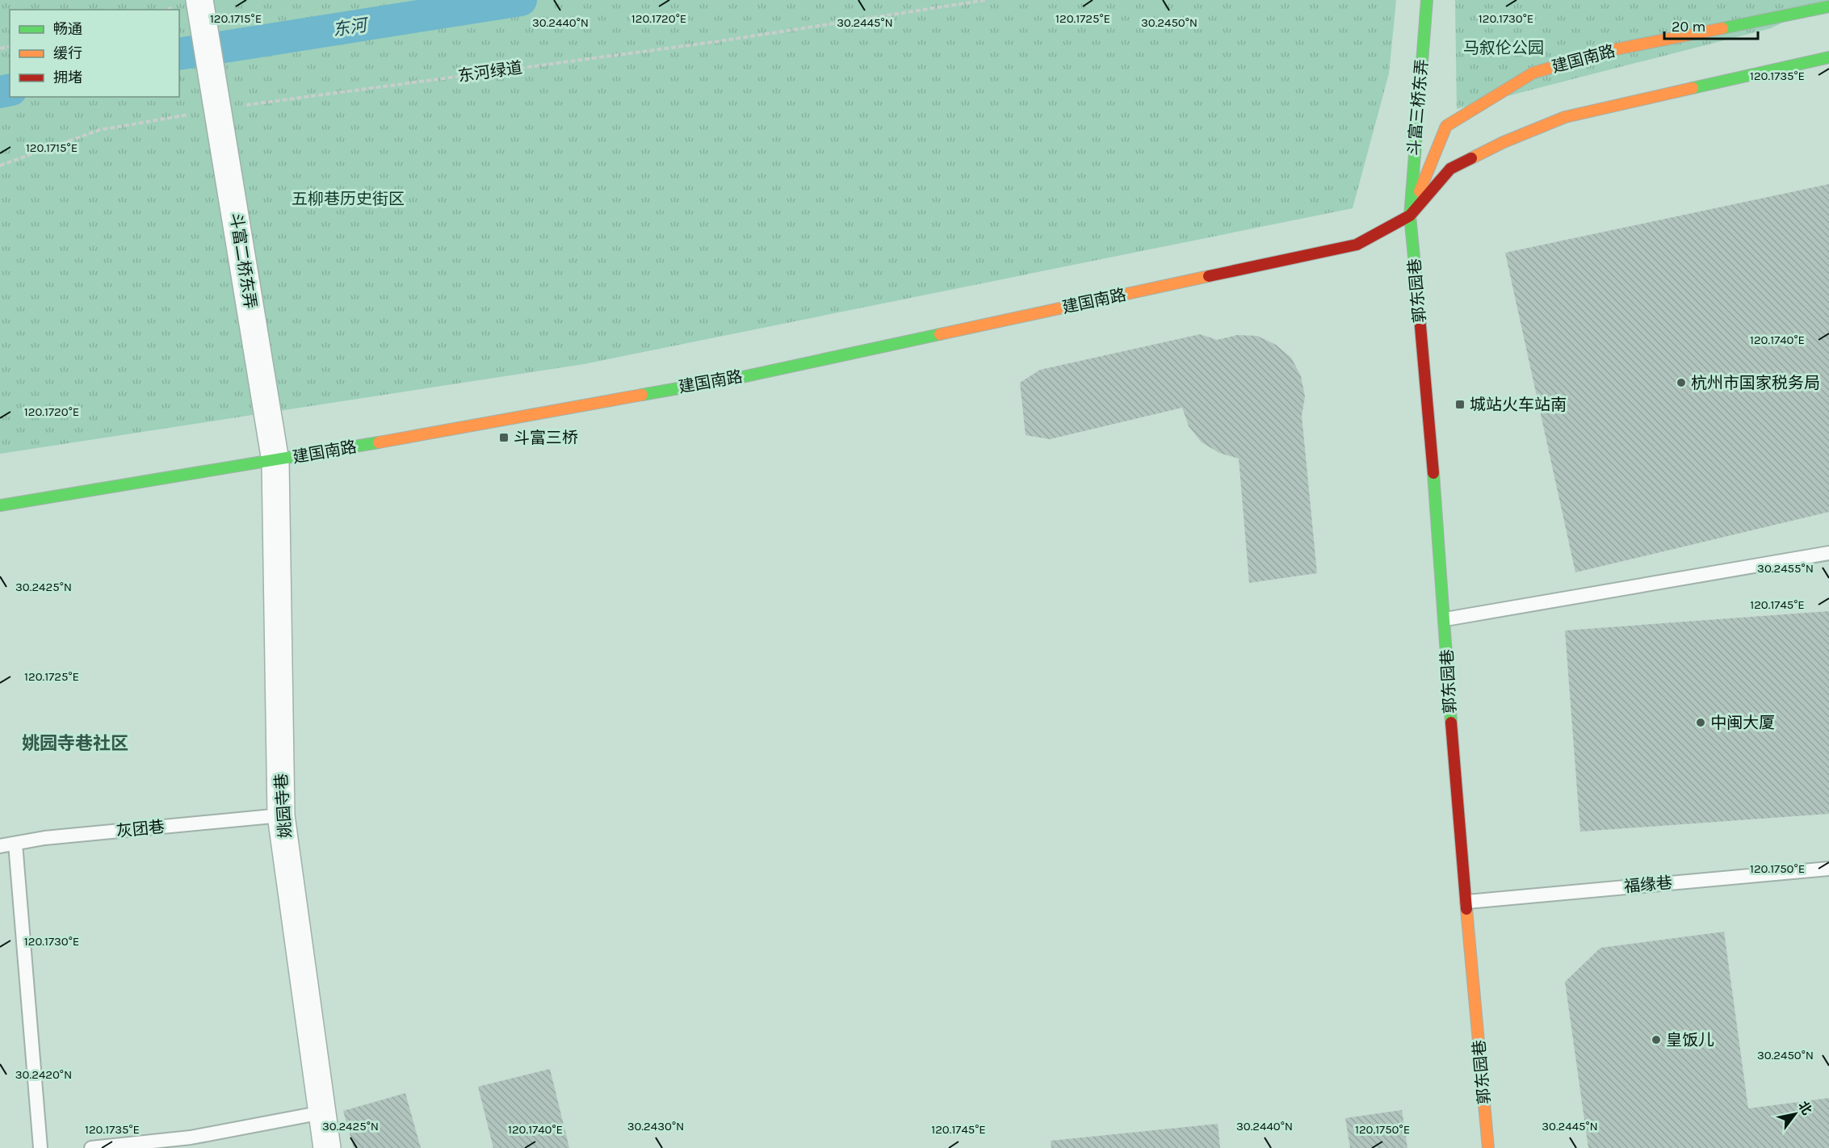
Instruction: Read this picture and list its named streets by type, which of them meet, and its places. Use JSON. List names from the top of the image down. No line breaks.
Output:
{"streets":{"main road":["建国南路","斗富三桥东弄","郭东园巷"],"street":["斗富二桥东弄","姚园寺巷"],"lane":["灰团巷","福缘巷"],"path":["东河绿道"]},"crossings":[["建国南路","斗富三桥东弄"],["建国南路","斗富二桥东弄"],["建国南路","郭东园巷"],["建国南路","姚园寺巷"],["东河绿道","斗富二桥东弄"],["斗富三桥东弄","郭东园巷"],["斗富二桥东弄","姚园寺巷"],["郭东园巷","福缘巷"],["姚园寺巷","灰团巷"]],"districts":["姚园寺巷社区"],"water":["东河"],"parks":["马叙伦公园","五柳巷历史街区"],"places":{"other":["杭州市国家税务局","中闽大厦","皇饭儿"],"transit":["城站火车站南","斗富三桥"]},"legend":["畅通","缓行","拥堵"],"scale_bar":"20 m","north":"top right","coordinates":["120.1715°E","120.1720°E","120.1725°E","120.1730°E","30.2440°N","30.2445°N","30.2450°N","120.1735°E","120.1740°E","30.2455°N","30.2425°N","120.1745°E","120.1750°E","30.2420°N","30.2430°N"]}
